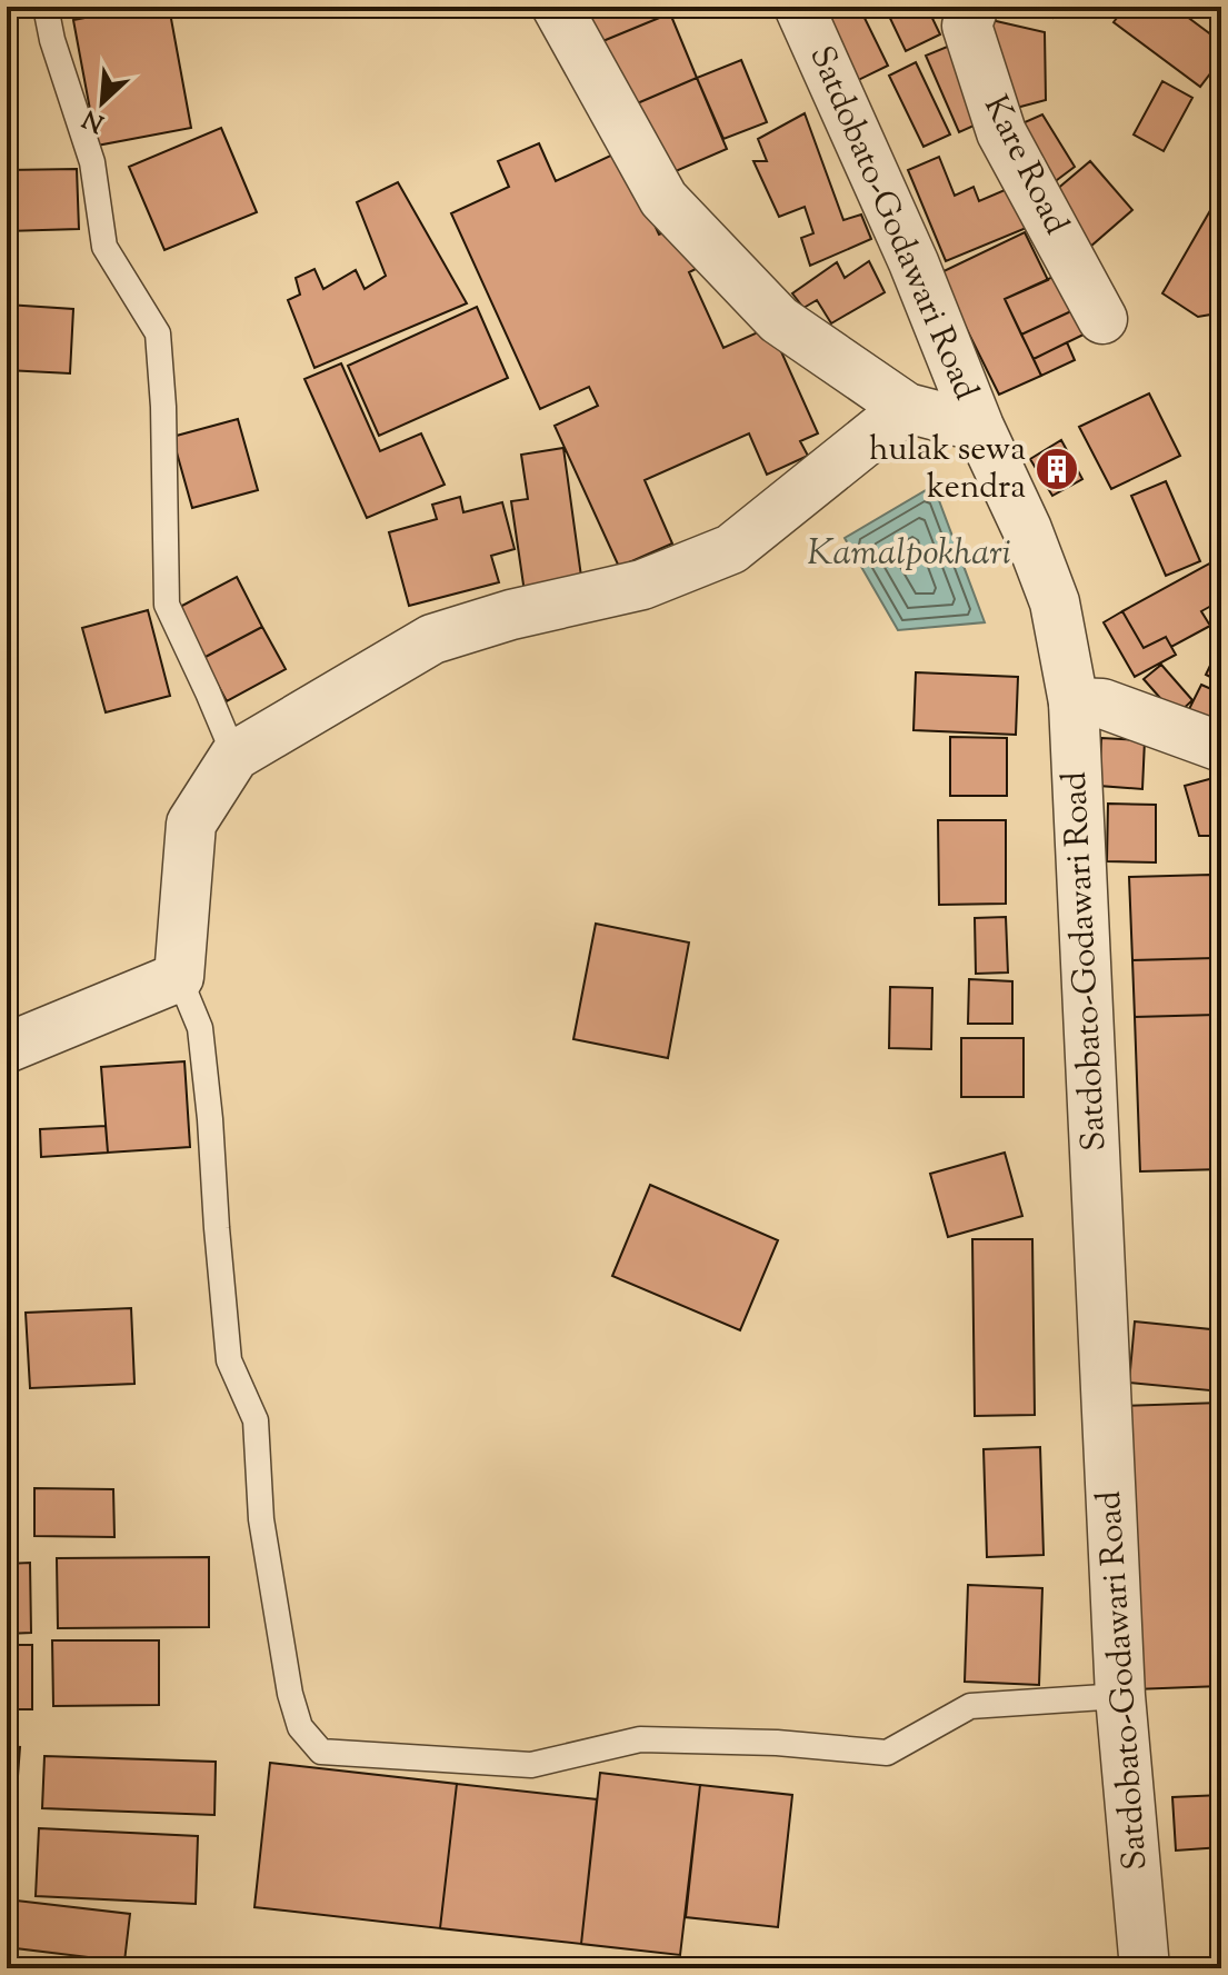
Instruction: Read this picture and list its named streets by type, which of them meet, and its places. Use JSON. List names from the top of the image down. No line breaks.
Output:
{"streets":{"street":["Kare Road","Satdobato-Godawari Road"]},"water":["Kamalpokhari"],"places":{"building":["hulak sewa kendra"]},"north":"bottom left"}
